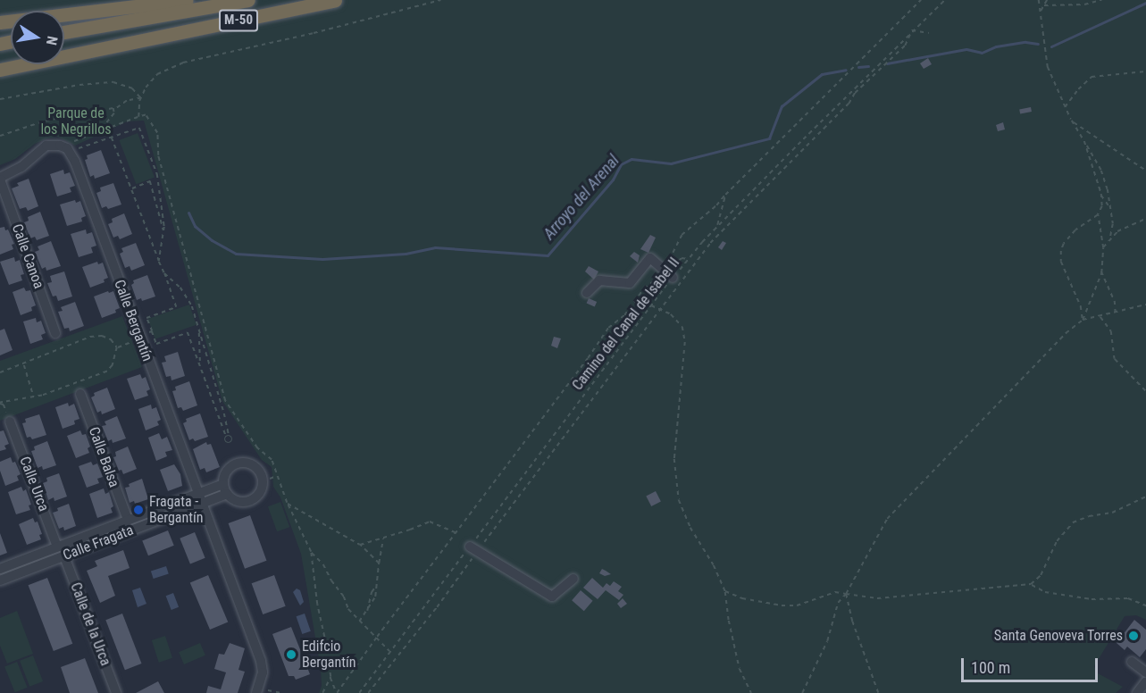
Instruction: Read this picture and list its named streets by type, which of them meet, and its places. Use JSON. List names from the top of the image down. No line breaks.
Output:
{"streets":{"highway":["M-50"],"street":["Calle Canoa","Calle Bergantín","Calle Balsa","Calle Urca","Calle Fragata","Calle de la Urca"],"path":["Camino del Canal de Isabel II"]},"crossings":[["Calle Bergantín","Calle Fragata"],["Calle Balsa","Calle Fragata"],["Calle Urca","Calle Fragata"],["Calle Fragata","Calle de la Urca"]],"water":["Arroyo del Arenal"],"parks":["Parque de los Negrillos"],"places":["Fragata - Bergantín","Santa Genoveva Torres","Edifcio Bergantín"],"scale_bar":"100 m","north":"right"}
